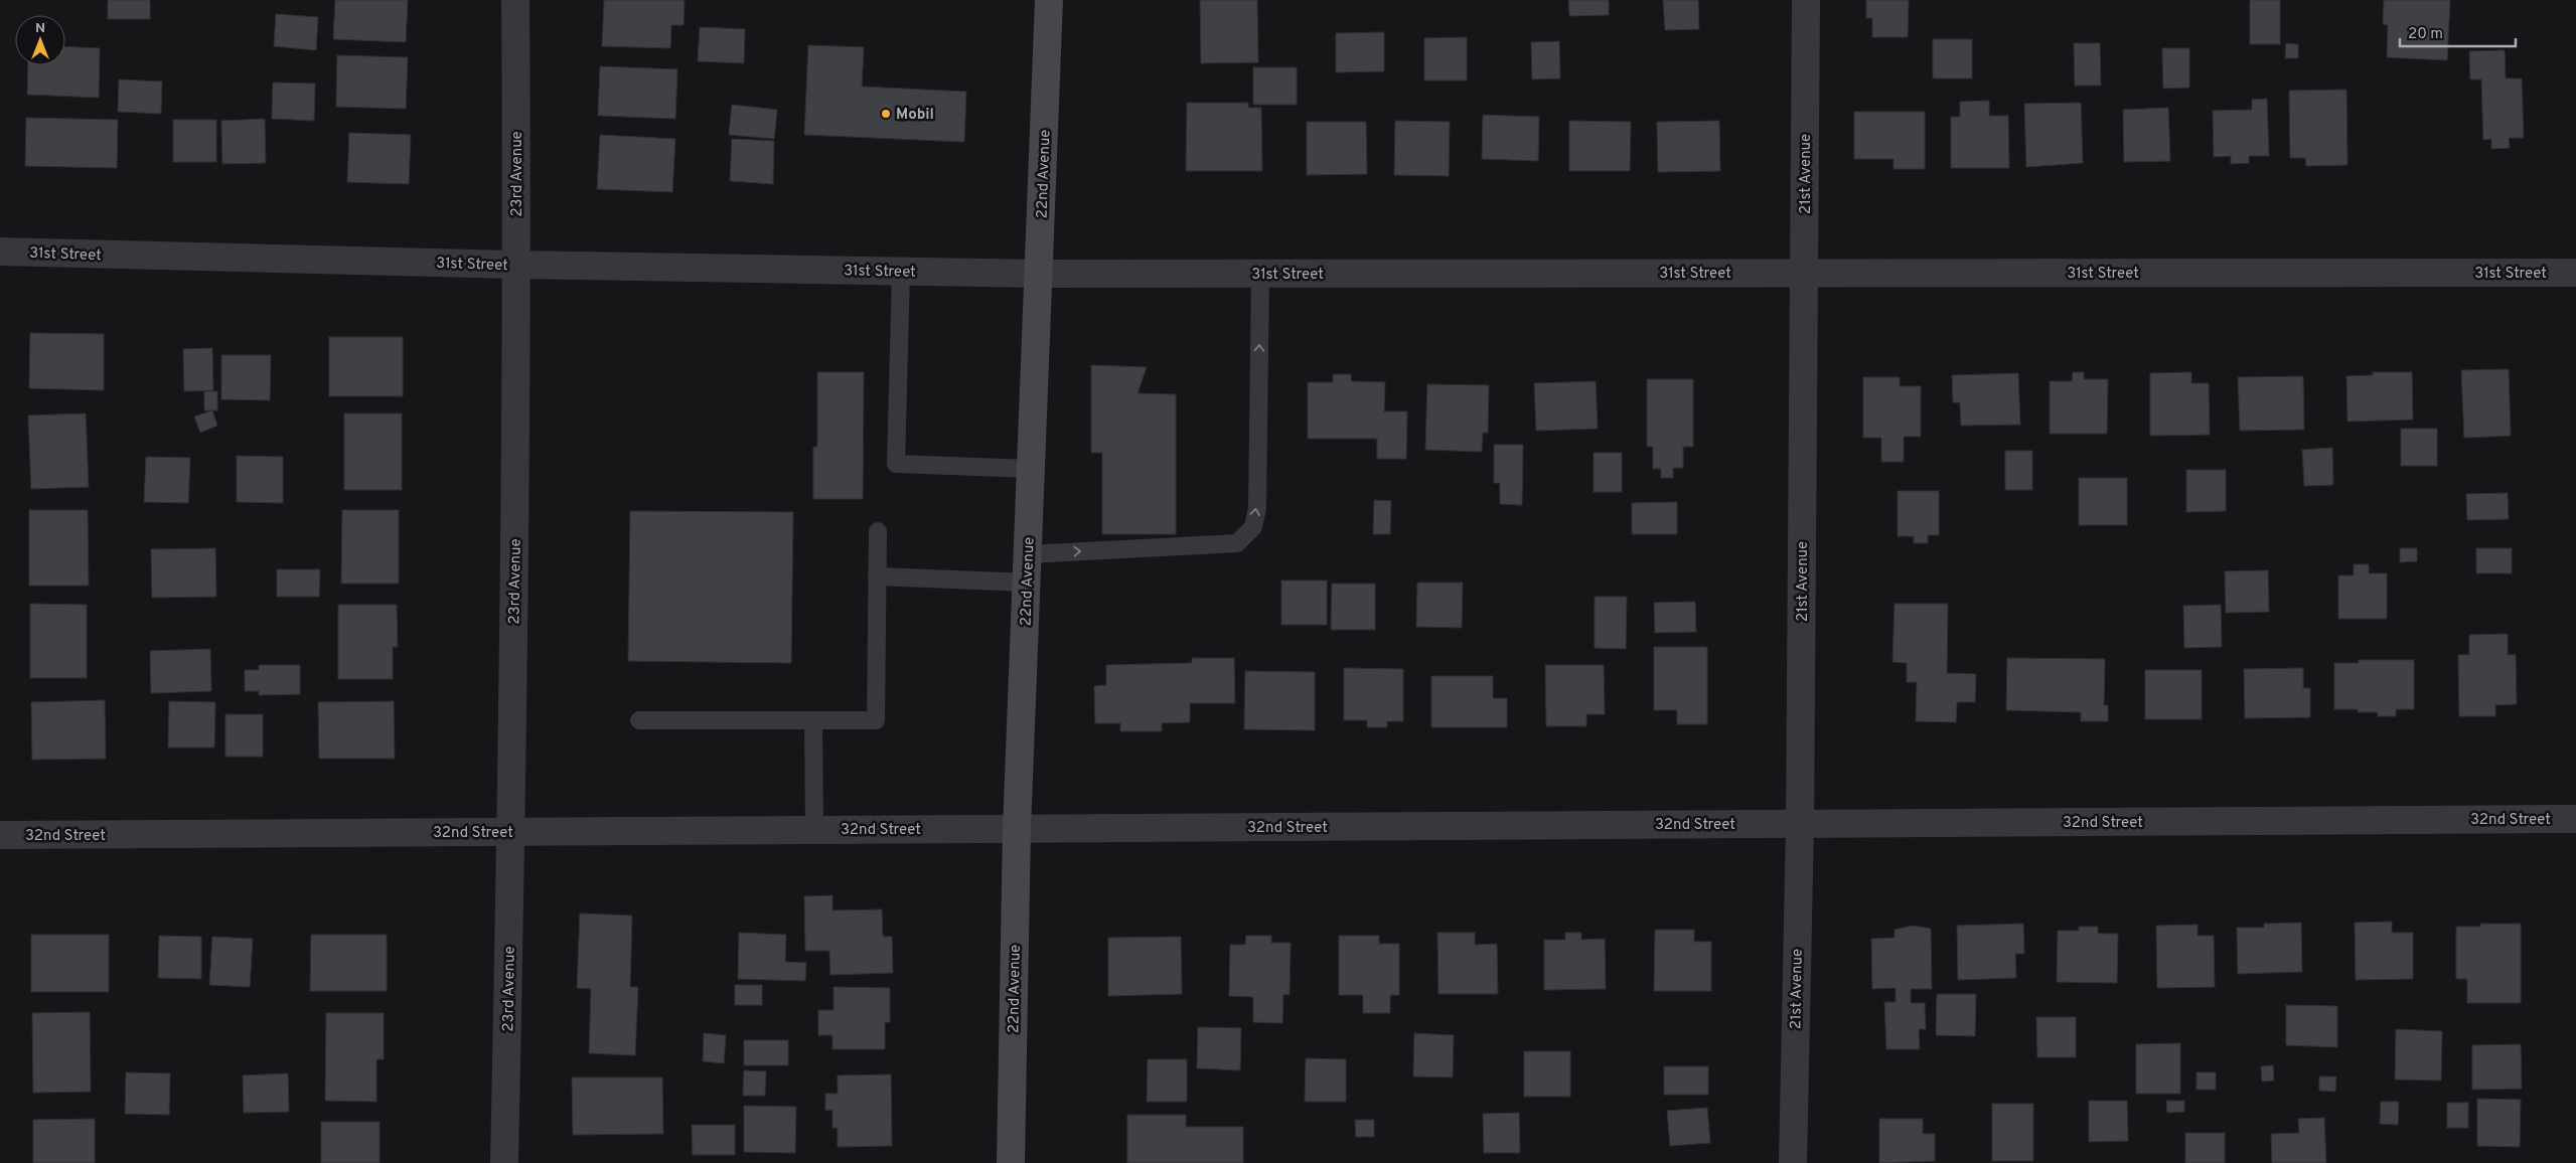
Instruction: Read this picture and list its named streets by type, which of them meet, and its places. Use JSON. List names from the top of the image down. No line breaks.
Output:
{"streets":{"street":["23rd Avenue","22nd Avenue","21st Avenue","31st Street","32nd Street"]},"crossings":[["23rd Avenue","31st Street"],["23rd Avenue","32nd Street"],["22nd Avenue","31st Street"],["22nd Avenue","32nd Street"],["21st Avenue","31st Street"],["21st Avenue","32nd Street"]],"places":["Mobil"],"scale_bar":"20 m","north":"top"}
